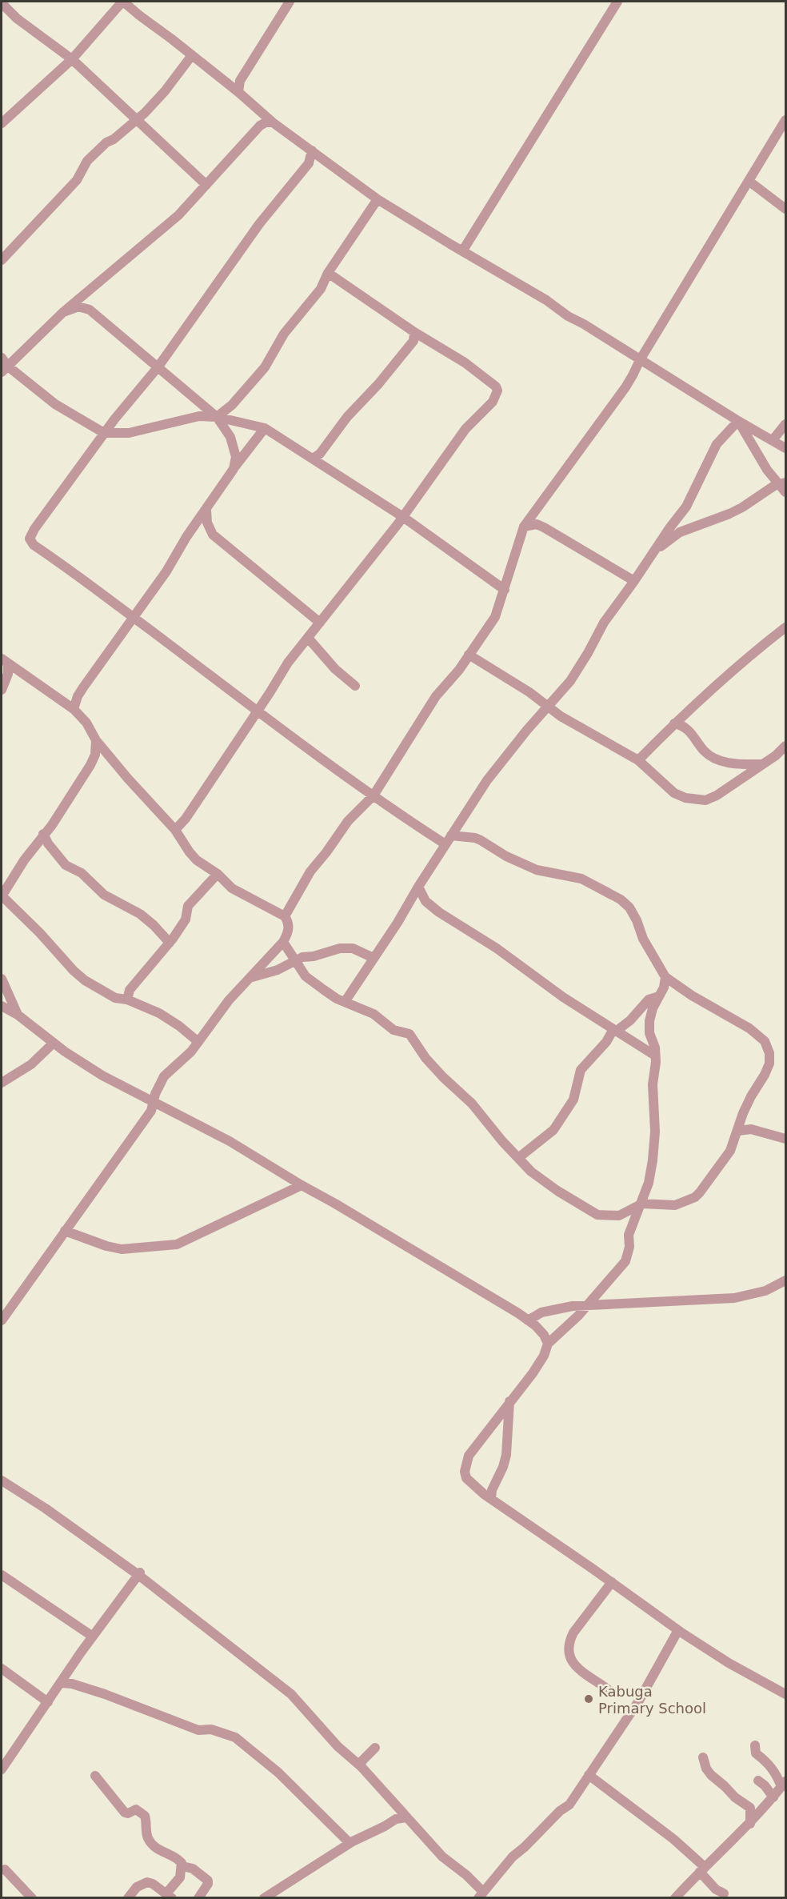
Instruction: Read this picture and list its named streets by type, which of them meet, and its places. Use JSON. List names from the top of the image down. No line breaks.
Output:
{"places":["Kabuga Primary School"]}
